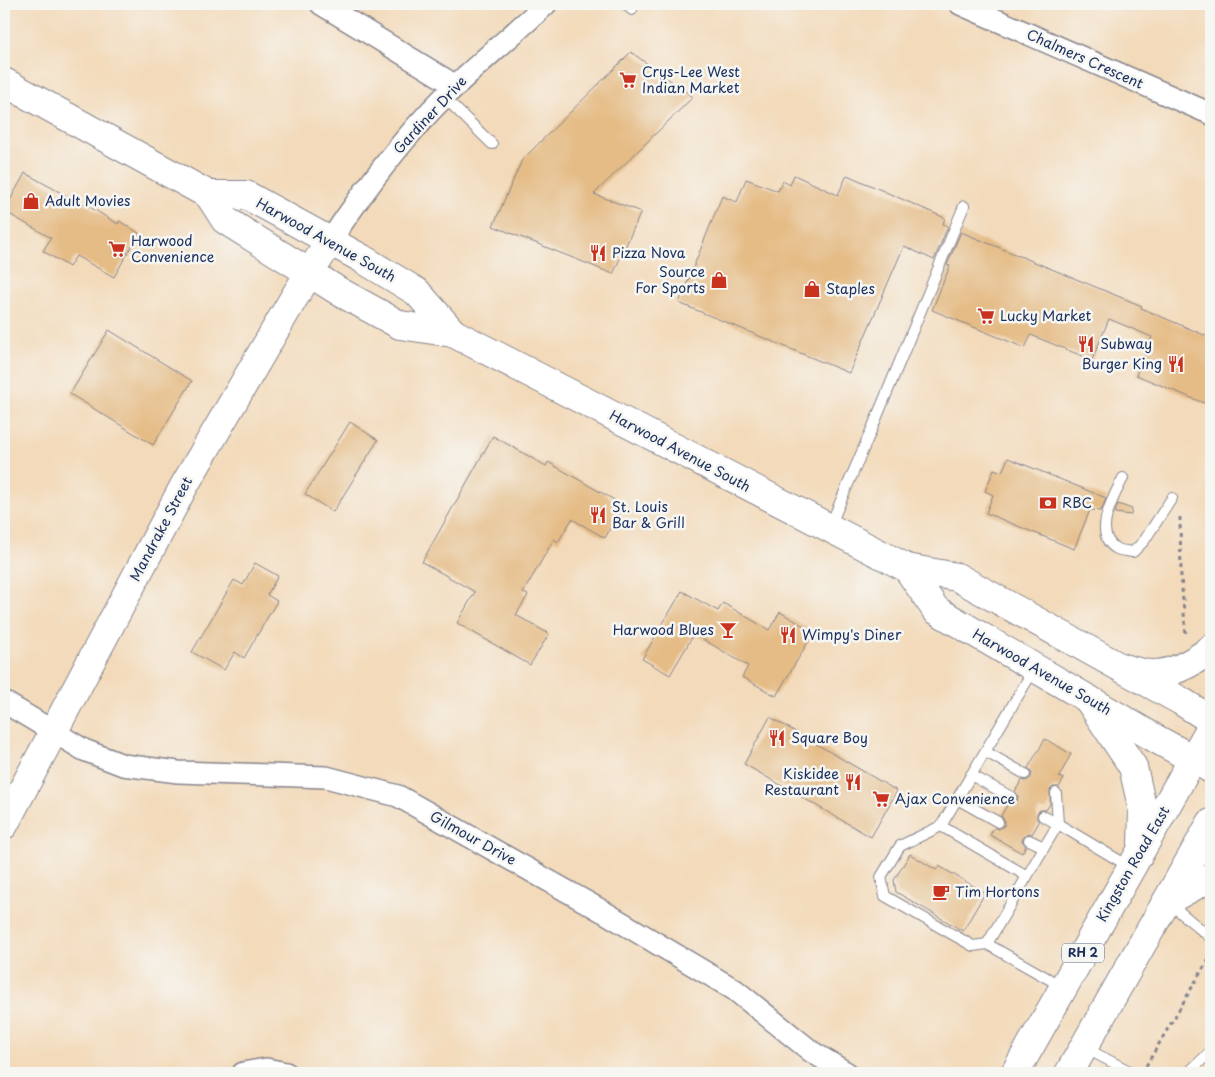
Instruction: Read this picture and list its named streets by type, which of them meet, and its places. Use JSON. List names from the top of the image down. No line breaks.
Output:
{"streets":{"main road":["Harwood Avenue South","Mandrake Street","Kingston Road East","RH 2"],"street":["Chalmers Crescent","Gardiner Drive","Gilmour Drive"]},"crossings":[["Gardiner Drive","Harwood Avenue South"],["Gardiner Drive","Mandrake Street"],["Harwood Avenue South","Mandrake Street"],["Harwood Avenue South","Kingston Road East"],["Harwood Avenue South","RH 2"],["Mandrake Street","Gilmour Drive"],["Kingston Road East","RH 2"]],"places":{"supermarket":["Crys-Lee West Indian Market","Harwood Convenience","Lucky Market","Ajax Convenience"],"shop":["Adult Movies","Source For Sports","Staples"],"restaurant":["Pizza Nova","Subway","Burger King","St. Louis Bar & Grill","Wimpy's Diner","Square Boy","Kiskidee Restaurant"],"bank":["RBC"],"bar":["Harwood Blues"],"cafe":["Tim Hortons"]}}
